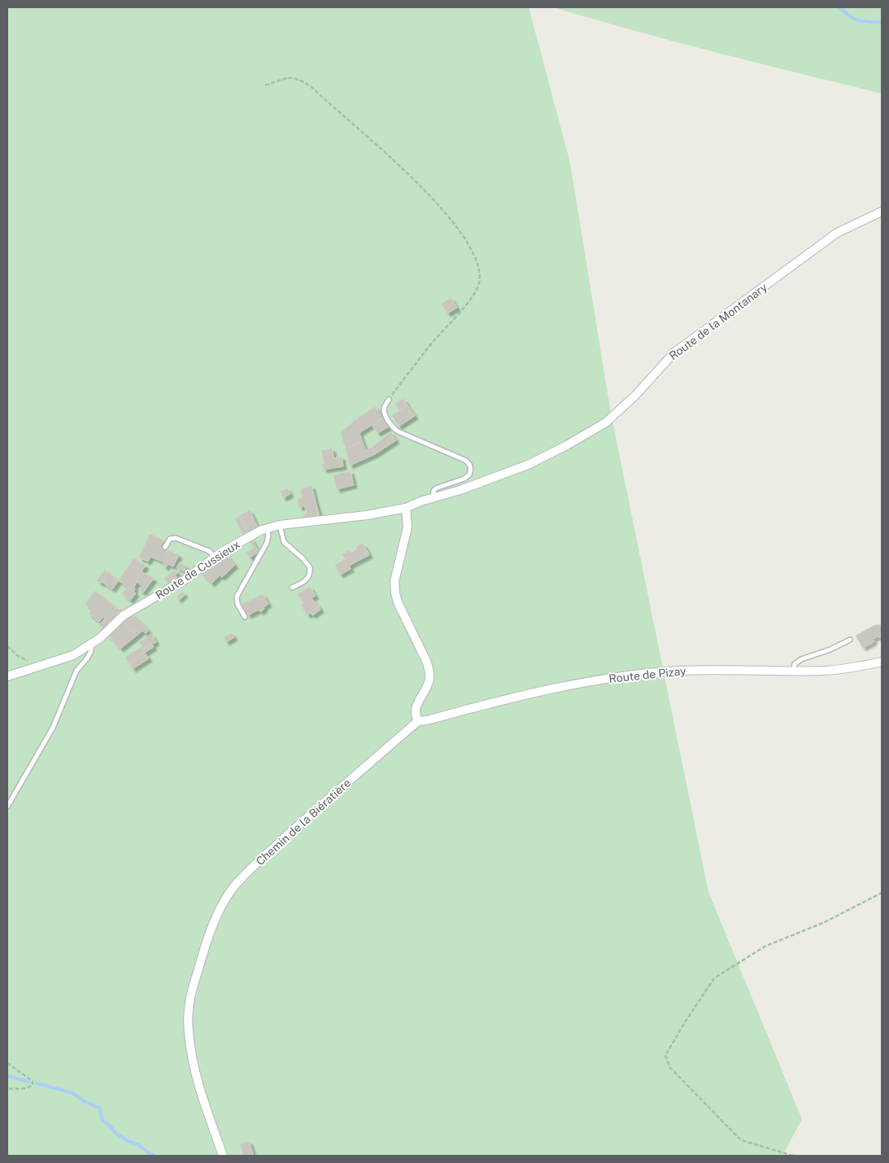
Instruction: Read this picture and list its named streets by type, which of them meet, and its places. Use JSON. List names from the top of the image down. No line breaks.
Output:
{"streets":{"street":["Route de la Montanary","Route de Cussieux","Route de Pizay","Chemin de la Biératière"]},"crossings":[["Route de la Montanary","Route de Cussieux"],["Route de Pizay","Chemin de la Biératière"]]}
